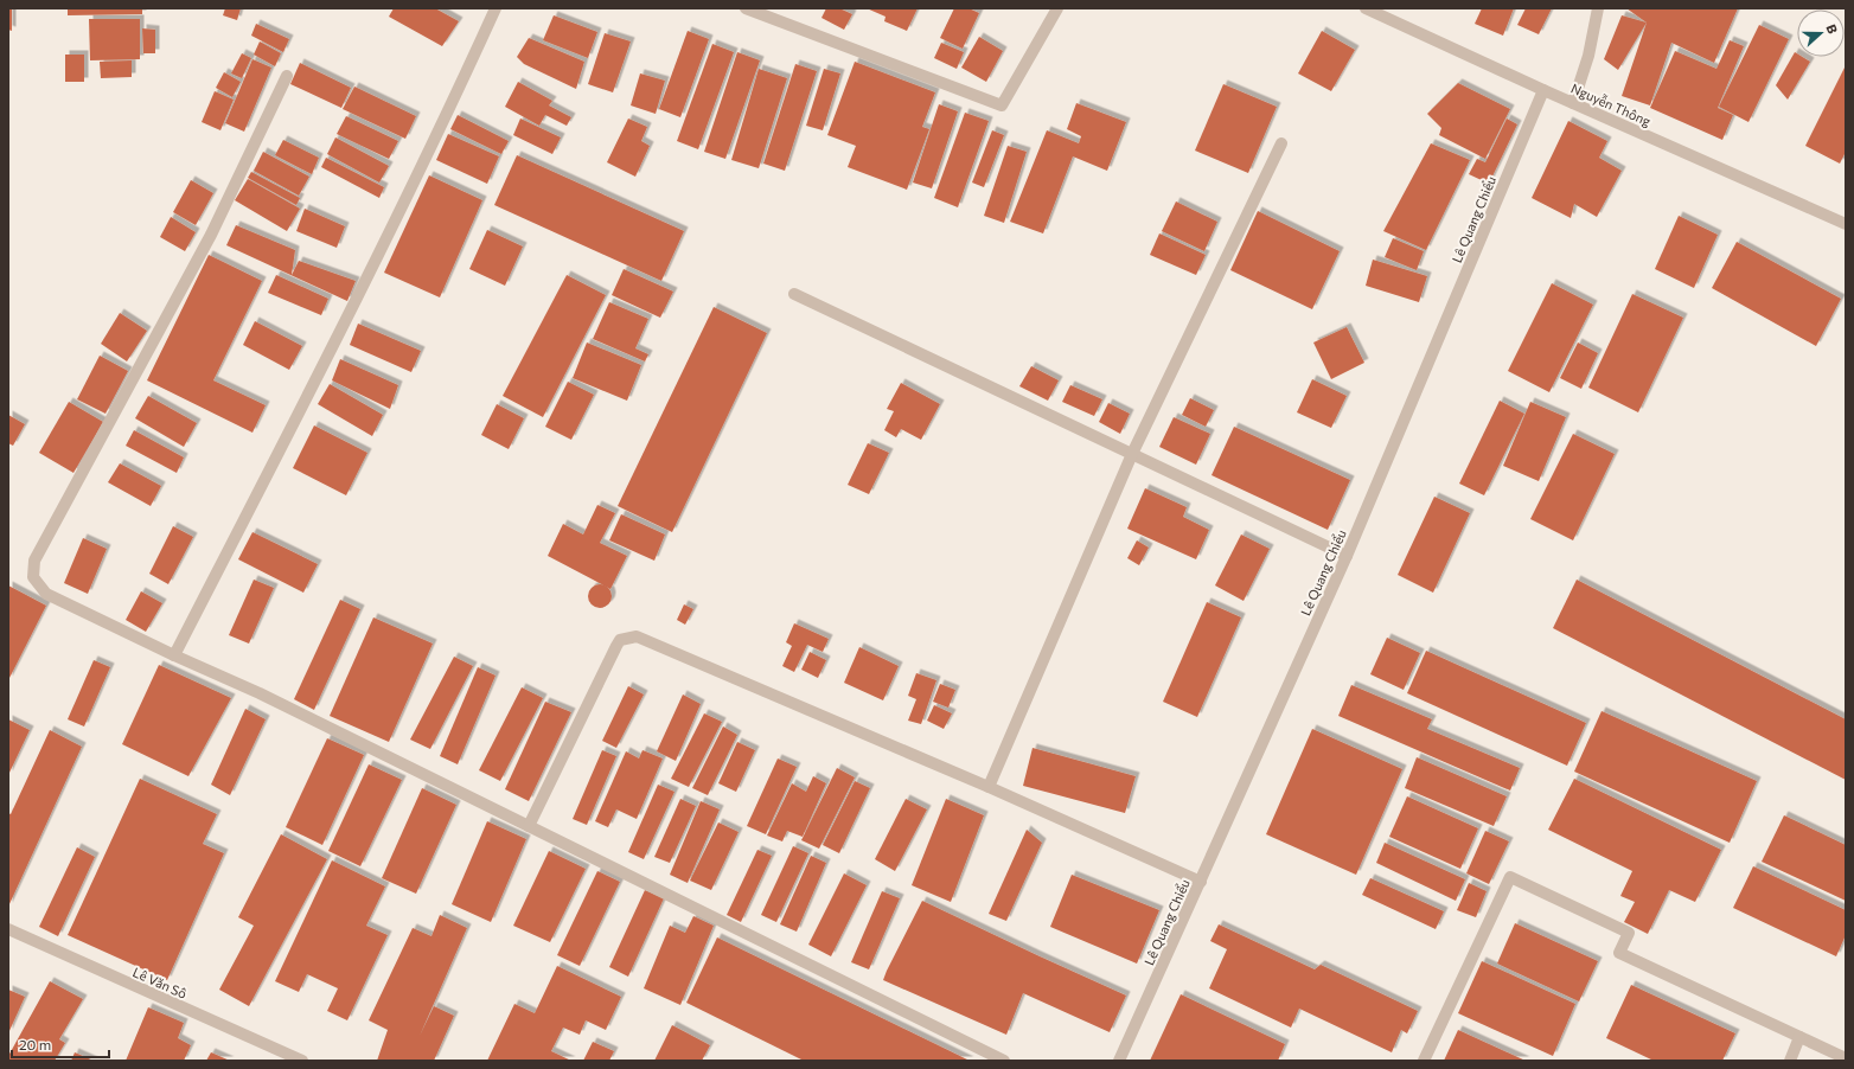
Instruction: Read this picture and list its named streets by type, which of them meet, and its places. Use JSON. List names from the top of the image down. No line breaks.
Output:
{"streets":{"street":["Nguyễn Thông","Lê Quang Chiểu","Lê Văn Sô"]},"crossings":[["Nguyễn Thông","Lê Quang Chiểu"]],"scale_bar":"20 m","north":"right"}
